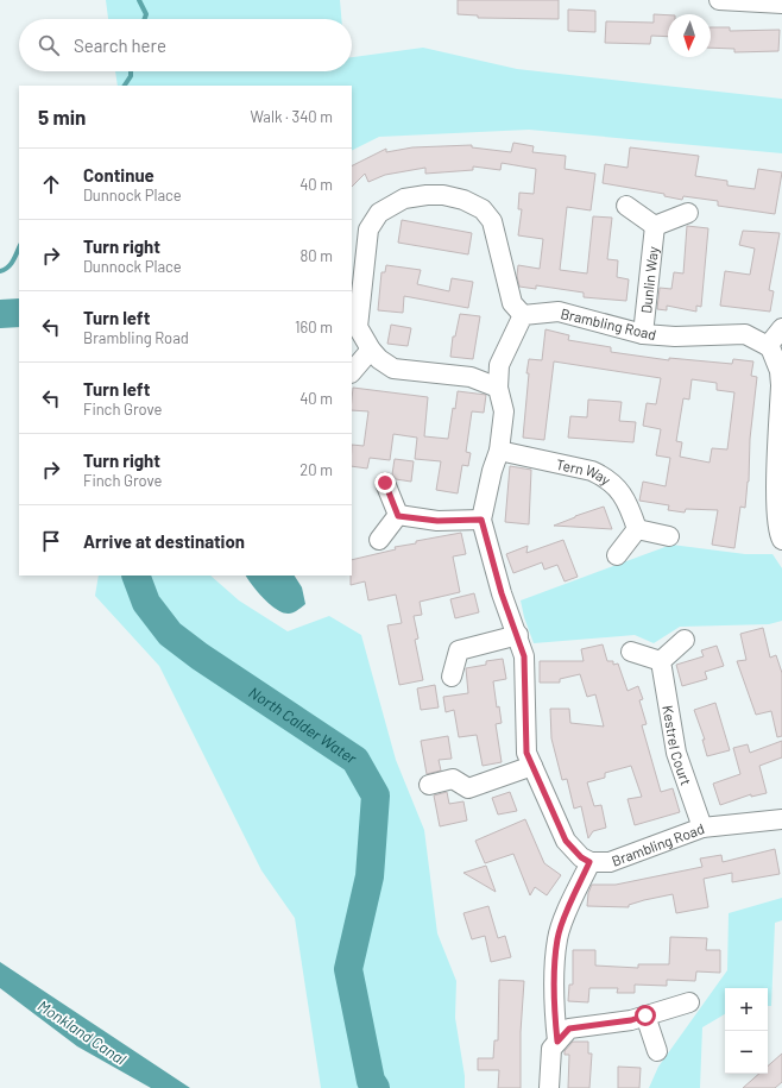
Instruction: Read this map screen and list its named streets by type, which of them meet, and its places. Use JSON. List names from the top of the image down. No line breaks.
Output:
{"streets":{"street":["Dunlin Way","Brambling Road","Tern Way","Kestrel Court"]},"crossings":[["Dunlin Way","Brambling Road"],["Brambling Road","Tern Way"],["Brambling Road","Kestrel Court"]],"water":["North Calder Water","Monkland Canal"],"north":"bottom","page":{"search":"Search here","heading":["5 min","Walk · 340 m"],"list":[["Continue","Dunnock Place","40 m"],["Turn right","Dunnock Place","80 m"],["Turn left","Brambling Road","160 m"],["Turn left","Finch Grove","40 m"],["Turn right","Finch Grove","20 m"],"Arrive at destination"],"map_buttons":["+","−"]}}
